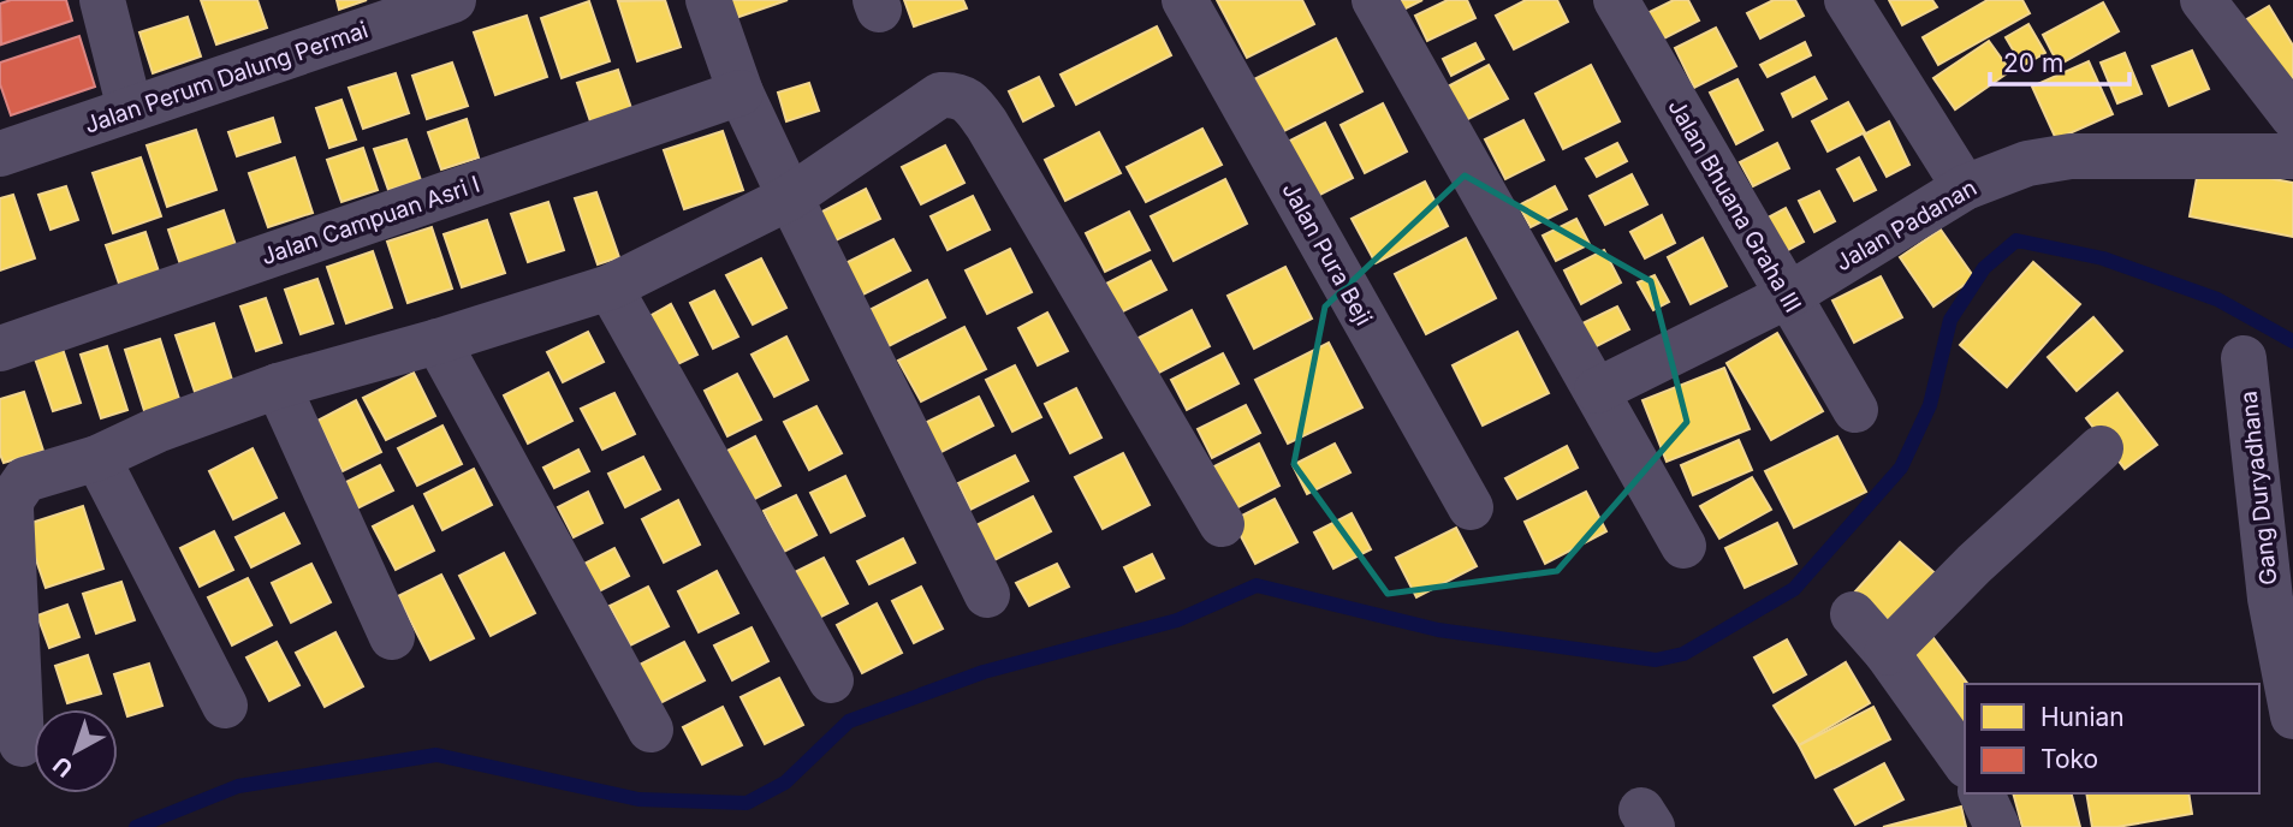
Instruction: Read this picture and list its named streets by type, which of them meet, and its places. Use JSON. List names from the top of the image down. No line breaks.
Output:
{"streets":{"street":["Jalan Perum Dalung Permai","Jalan Bhuana Graha III","Jalan Campuan Asri I","Jalan Padanan","Jalan Pura Beji","Gang Duryadhana"]},"crossings":[["Jalan Bhuana Graha III","Jalan Padanan"]],"legend":["Hunian","Toko"],"scale_bar":"20 m","north":"bottom left"}
